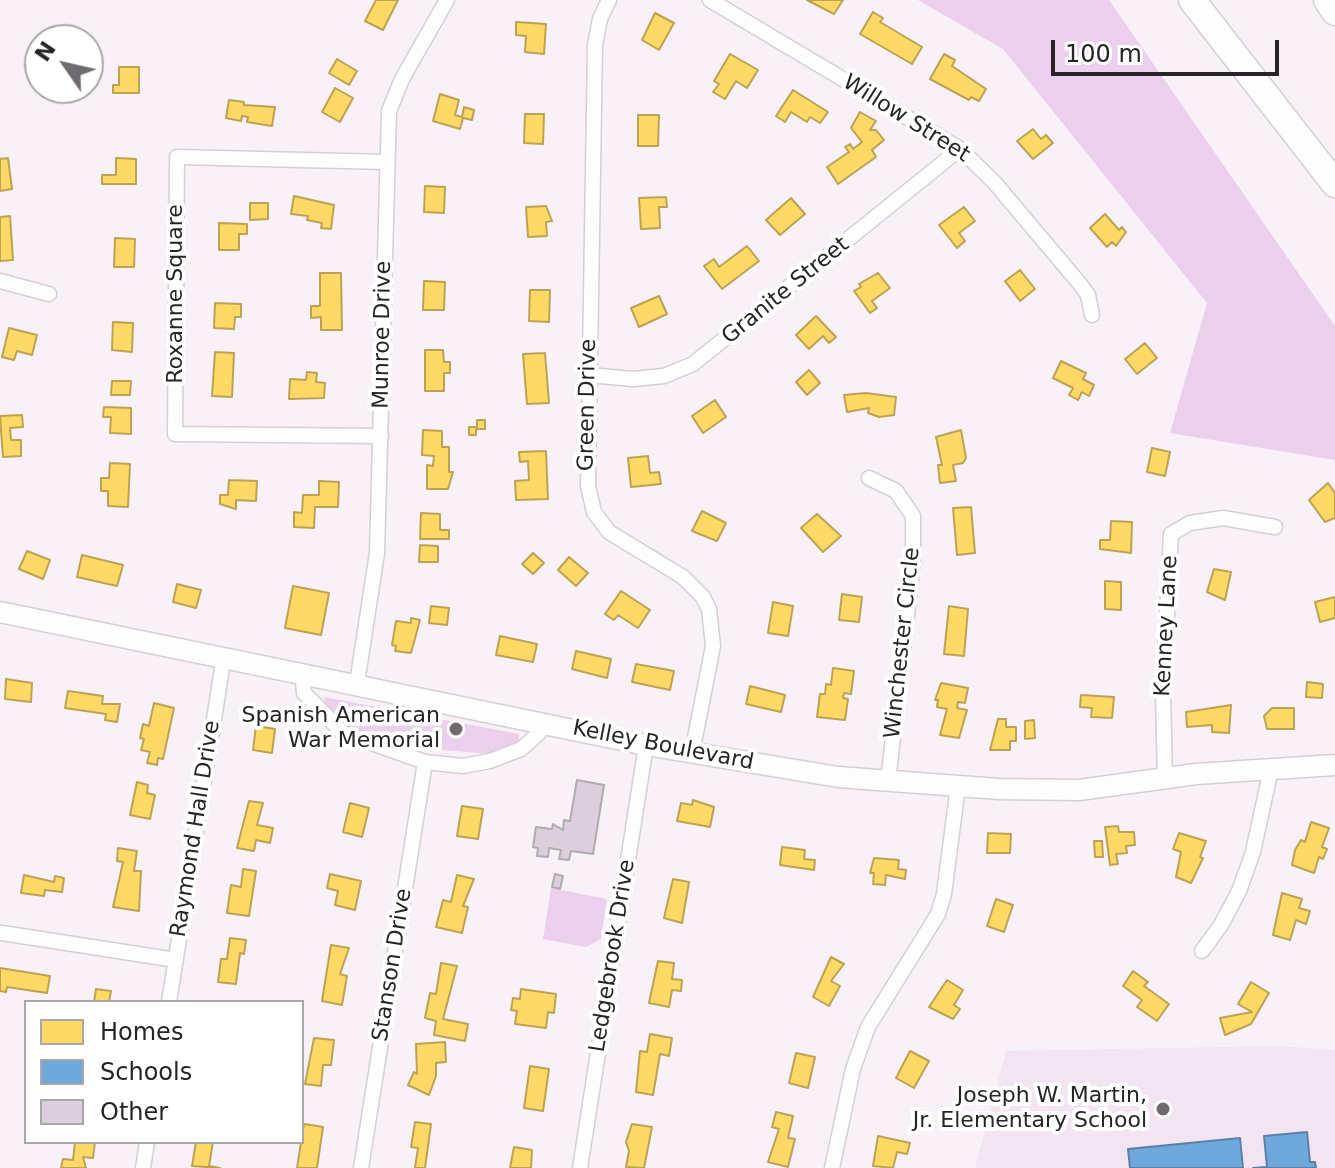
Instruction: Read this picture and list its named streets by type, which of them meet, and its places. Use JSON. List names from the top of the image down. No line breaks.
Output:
{"streets":{"main road":["Kelley Boulevard"],"street":["Willow Street","Granite Street","Roxanne Square","Munroe Drive","Green Drive","Kenney Lane","Winchester Circle","Raymond Hall Drive","Ledgebrook Drive","Stanson Drive"]},"crossings":[["Willow Street","Granite Street"],["Granite Street","Green Drive"],["Roxanne Square","Munroe Drive"],["Munroe Drive","Kelley Boulevard"],["Green Drive","Kelley Boulevard"],["Kenney Lane","Kelley Boulevard"],["Winchester Circle","Kelley Boulevard"],["Kelley Boulevard","Raymond Hall Drive"],["Kelley Boulevard","Ledgebrook Drive"]],"places":["Spanish American War Memorial","Joseph W. Martin, Jr. Elementary School"],"legend":["Homes","Schools","Other"],"scale_bar":"100 m","north":"top left"}
